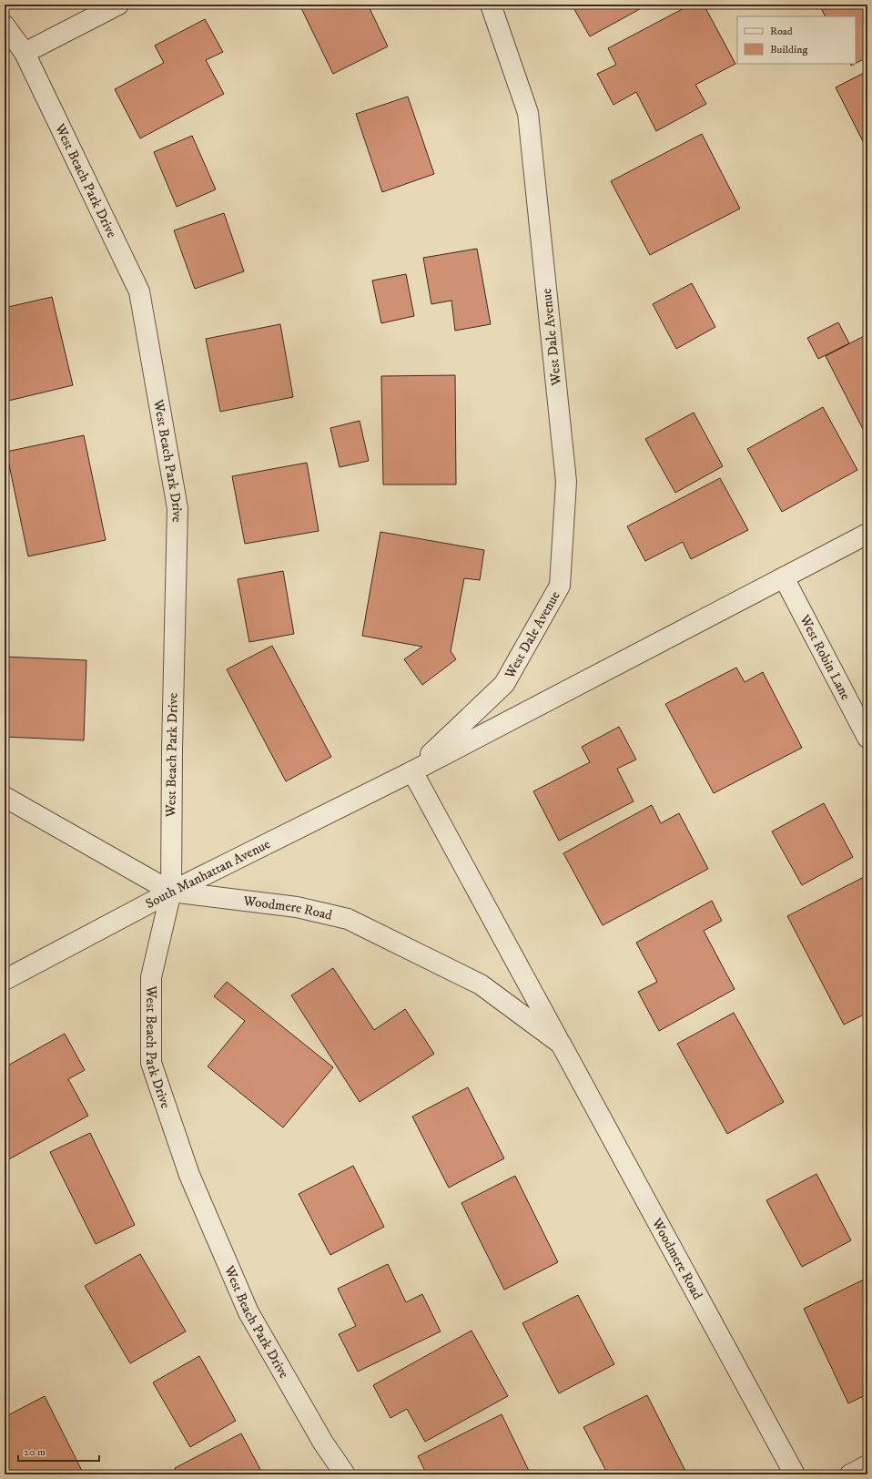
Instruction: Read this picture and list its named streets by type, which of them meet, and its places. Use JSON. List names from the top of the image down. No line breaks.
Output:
{"streets":{"street":["West Beach Park Drive","West Dale Avenue","West Robin Lane","South Manhattan Avenue","Woodmere Road"]},"crossings":[["West Beach Park Drive","South Manhattan Avenue"],["West Beach Park Drive","Woodmere Road"],["West Dale Avenue","South Manhattan Avenue"],["West Dale Avenue","Woodmere Road"],["South Manhattan Avenue","Woodmere Road"]],"legend":["Road","Building"],"scale_bar":"20 m"}
